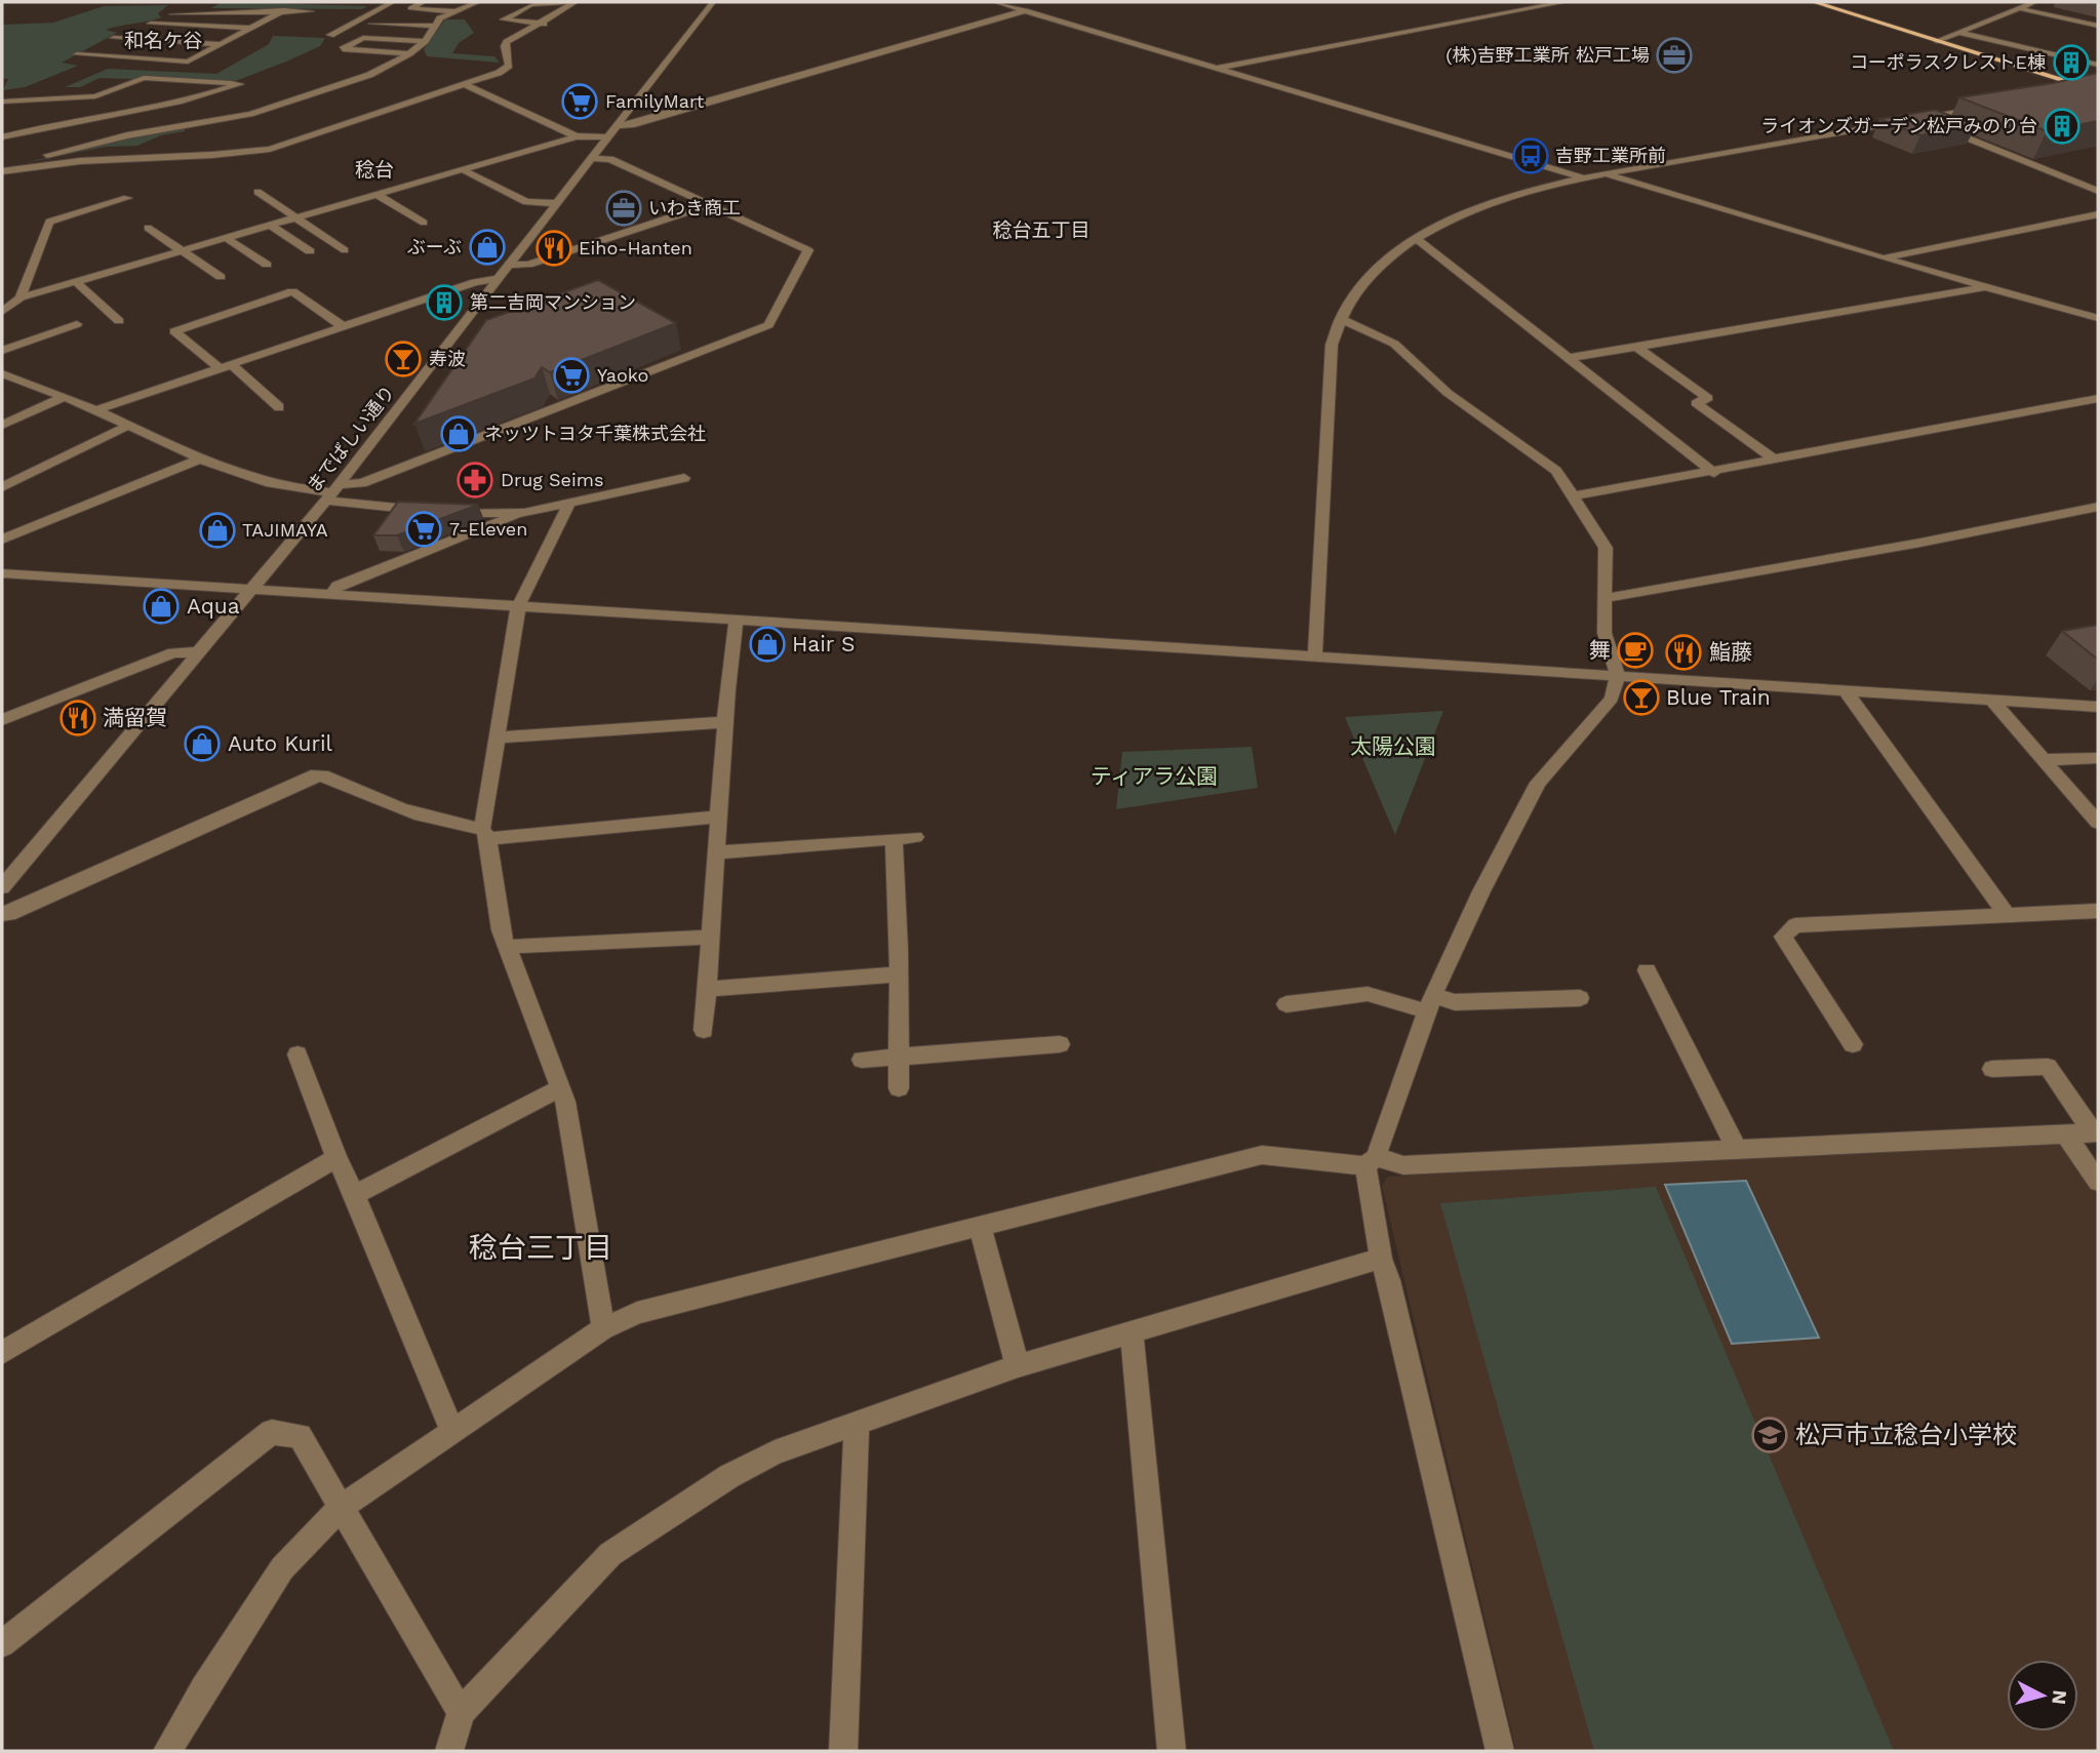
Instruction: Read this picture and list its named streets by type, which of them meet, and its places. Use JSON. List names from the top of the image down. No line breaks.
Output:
{"streets":{"street":["までばしい通り"]},"districts":["和名ケ谷","稔台","稔台五丁目","稔台三丁目"],"parks":["太陽公園","ティアラ公園"],"places":{"office":["(株)吉野工業所 松戸工場","いわき商工"],"building":["コーポラスクレストE棟","ライオンズガーデン松戸みのり台","第二吉岡マンション"],"supermarket":["FamilyMart","Yaoko","7-Eleven"],"bus stop":["吉野工業所前"],"shop":["ぶーぶ","ネッツトヨタ千葉株式会社","TAJIMAYA","Aqua","Hair S","Auto Kuril"],"restaurant":["Eiho-Hanten","鮨藤","満留賀"],"bar":["寿波","Blue Train"],"pharmacy":["Drug Seims"],"cafe":["舞"],"school or university":["松戸市立稔台小学校"]},"north":"right"}
